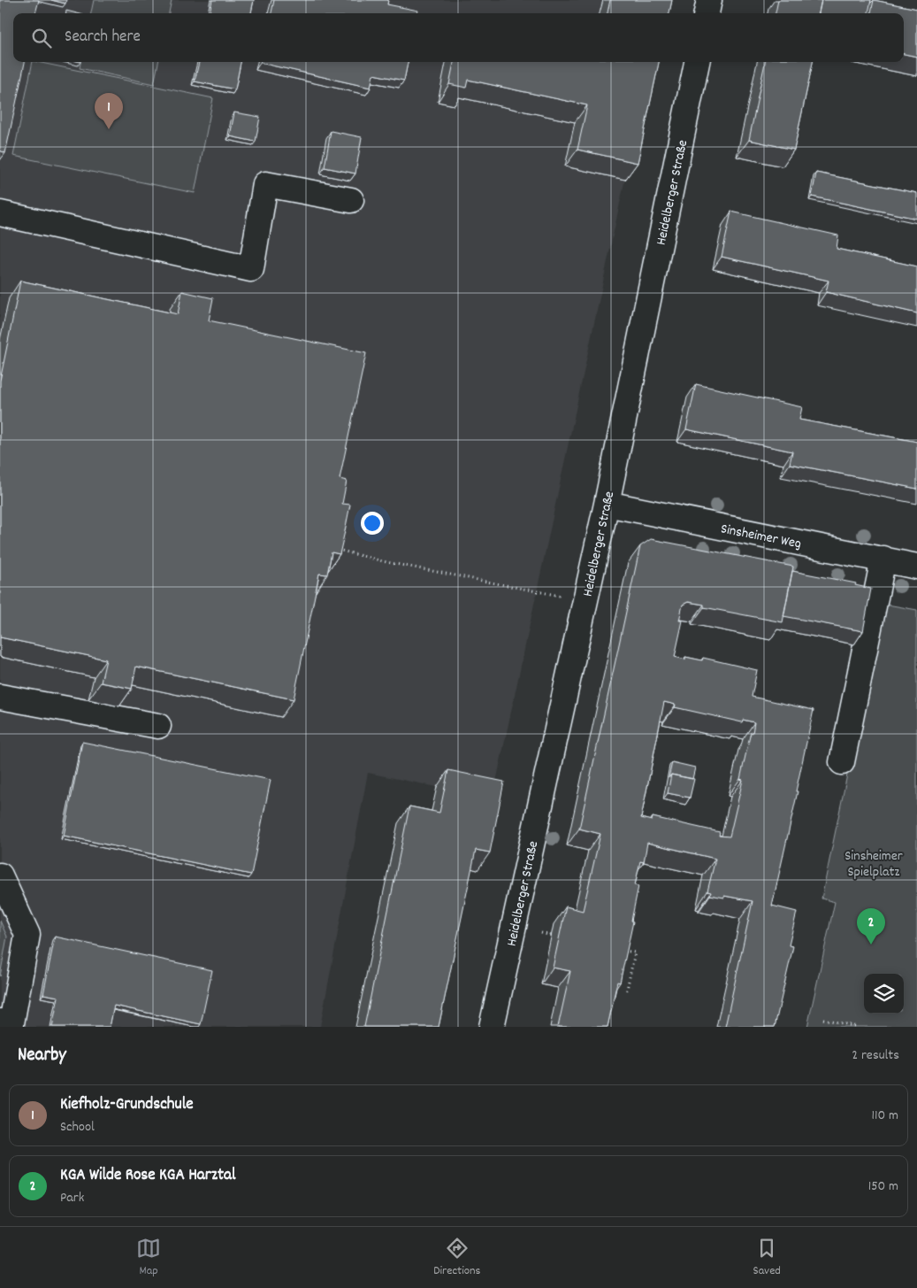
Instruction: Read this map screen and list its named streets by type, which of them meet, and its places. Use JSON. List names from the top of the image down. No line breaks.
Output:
{"streets":{"street":["Heidelberger Straße","Sinsheimer Weg"]},"crossings":[["Heidelberger Straße","Sinsheimer Weg"]],"parks":["Sinsheimer Spielplatz"],"page":{"search":"Search here","pins":["1","2"],"heading":["Nearby","2 results"],"list":[{"mark":"1","name":"Kiefholz-Grundschule","note":"School","value":"110 m"},{"mark":"2","name":"KGA Wilde Rose KGA Harztal","note":"Park","value":"150 m"}],"nav":["Map","Directions","Saved"]}}
